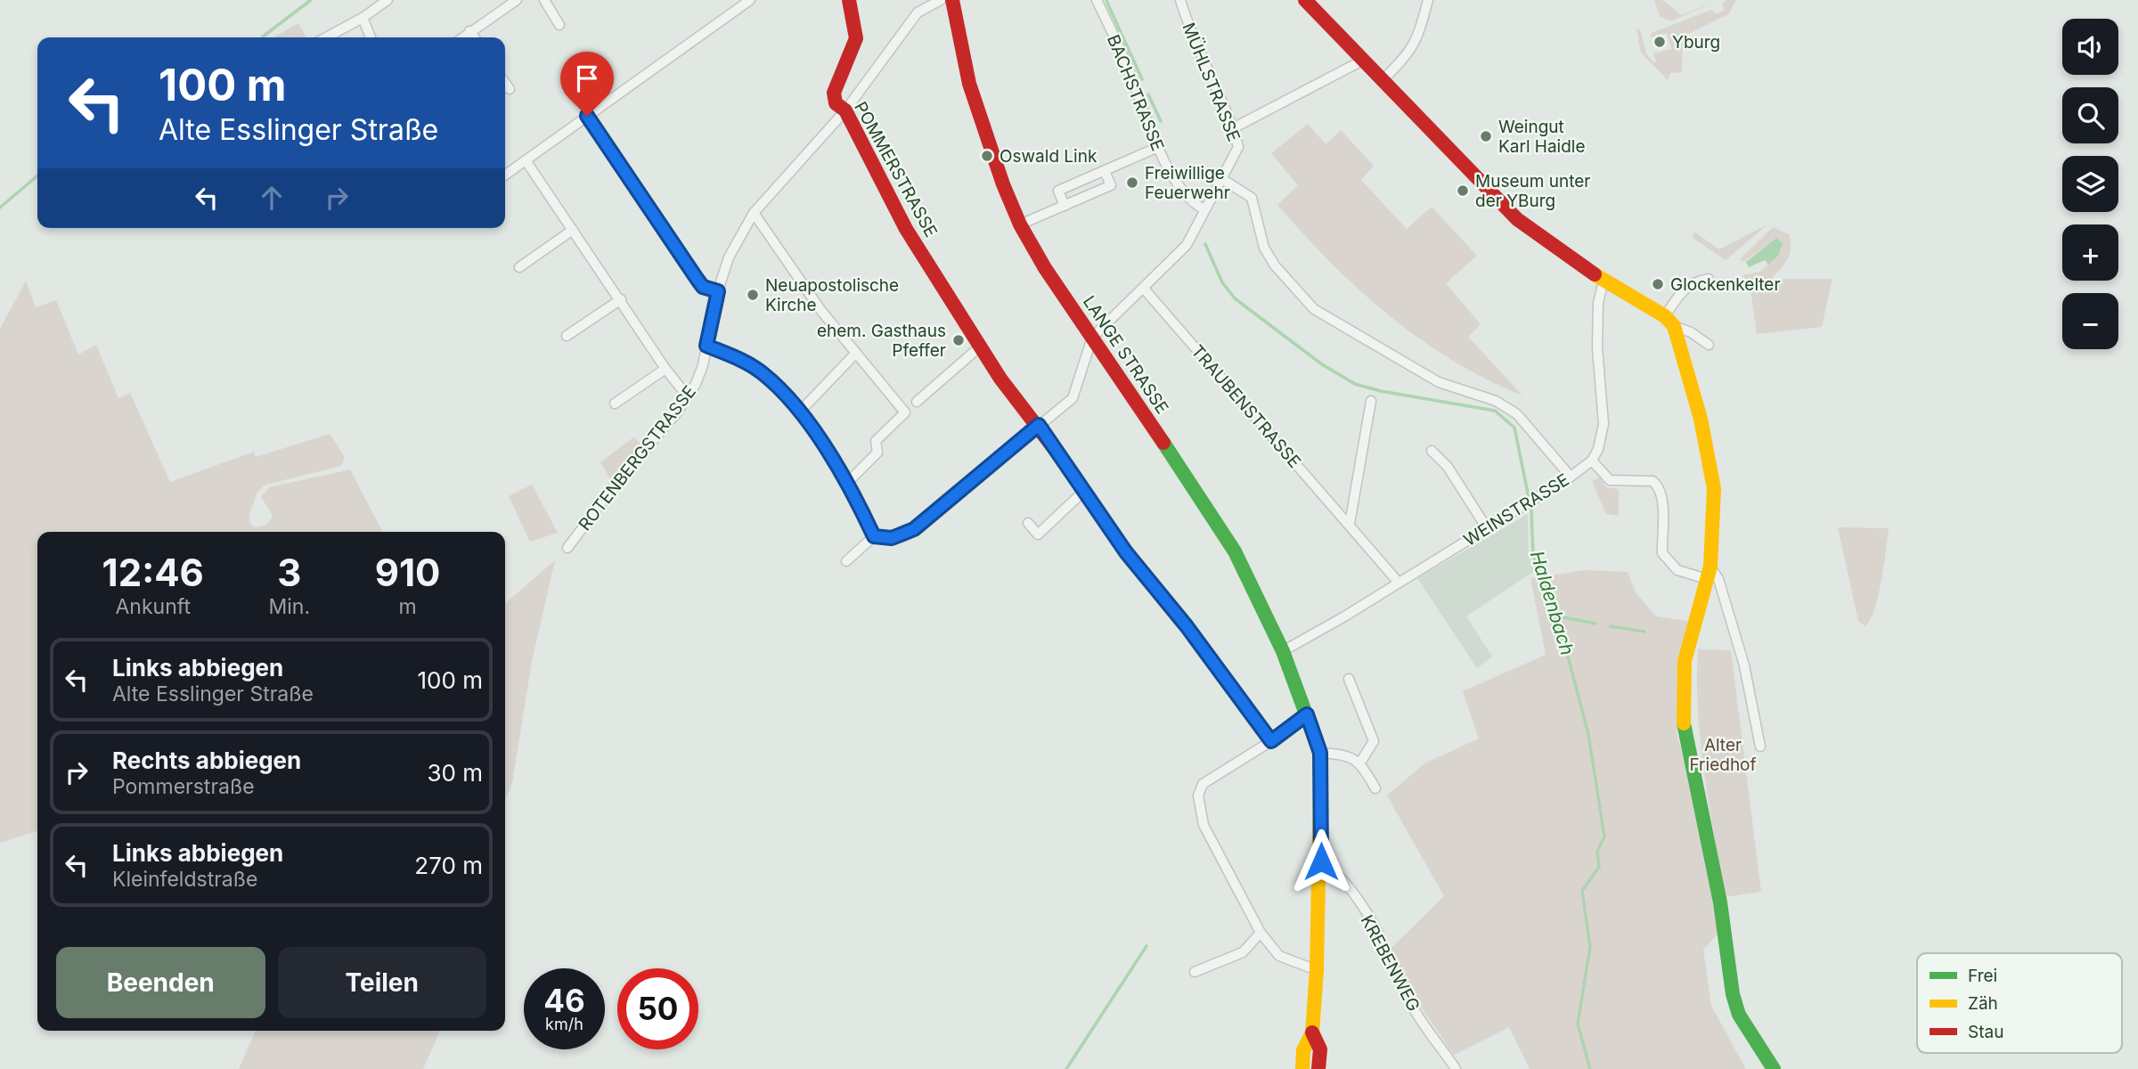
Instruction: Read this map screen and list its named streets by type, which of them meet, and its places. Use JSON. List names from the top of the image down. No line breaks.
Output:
{"streets":{"street":["MÜHLSTRASSE","BACHSTRASSE","POMMERSTRASSE","LANGE STRASSE","TRAUBENSTRASSE","ROTENBERGSTRASSE","WEINSTRASSE","KREBENWEG"]},"crossings":[["MÜHLSTRASSE","BACHSTRASSE"],["MÜHLSTRASSE","LANGE STRASSE"],["MÜHLSTRASSE","TRAUBENSTRASSE"],["POMMERSTRASSE","ROTENBERGSTRASSE"],["LANGE STRASSE","WEINSTRASSE"],["LANGE STRASSE","KREBENWEG"],["TRAUBENSTRASSE","WEINSTRASSE"]],"water":["Haldenbach"],"parks":["Alter Friedhof"],"places":["Yburg","Weingut Karl Haidle","Oswald Link","Freiwillige Feuerwehr","Museum unter der YBurg","Glockenkelter","Neuapostolische Kirche","ehem. Gasthaus Pfeffer"],"legend":["Frei","Zäh","Stau"],"page":{"map_buttons":["+","−"],"turn":["100 m","Alte Esslinger Straße"],"eta":["12:46","Ankunft","3","Min.","910","m"],"list":[{"name":"Links abbiegen","note":"Alte Esslinger Straße","value":"100 m"},{"name":"Rechts abbiegen","note":"Pommerstraße","value":"30 m"},{"name":"Links abbiegen","note":"Kleinfeldstraße","value":"270 m"}],"buttons":["Beenden","Teilen"],"speed":"46 km/h","limit":"50"}}
